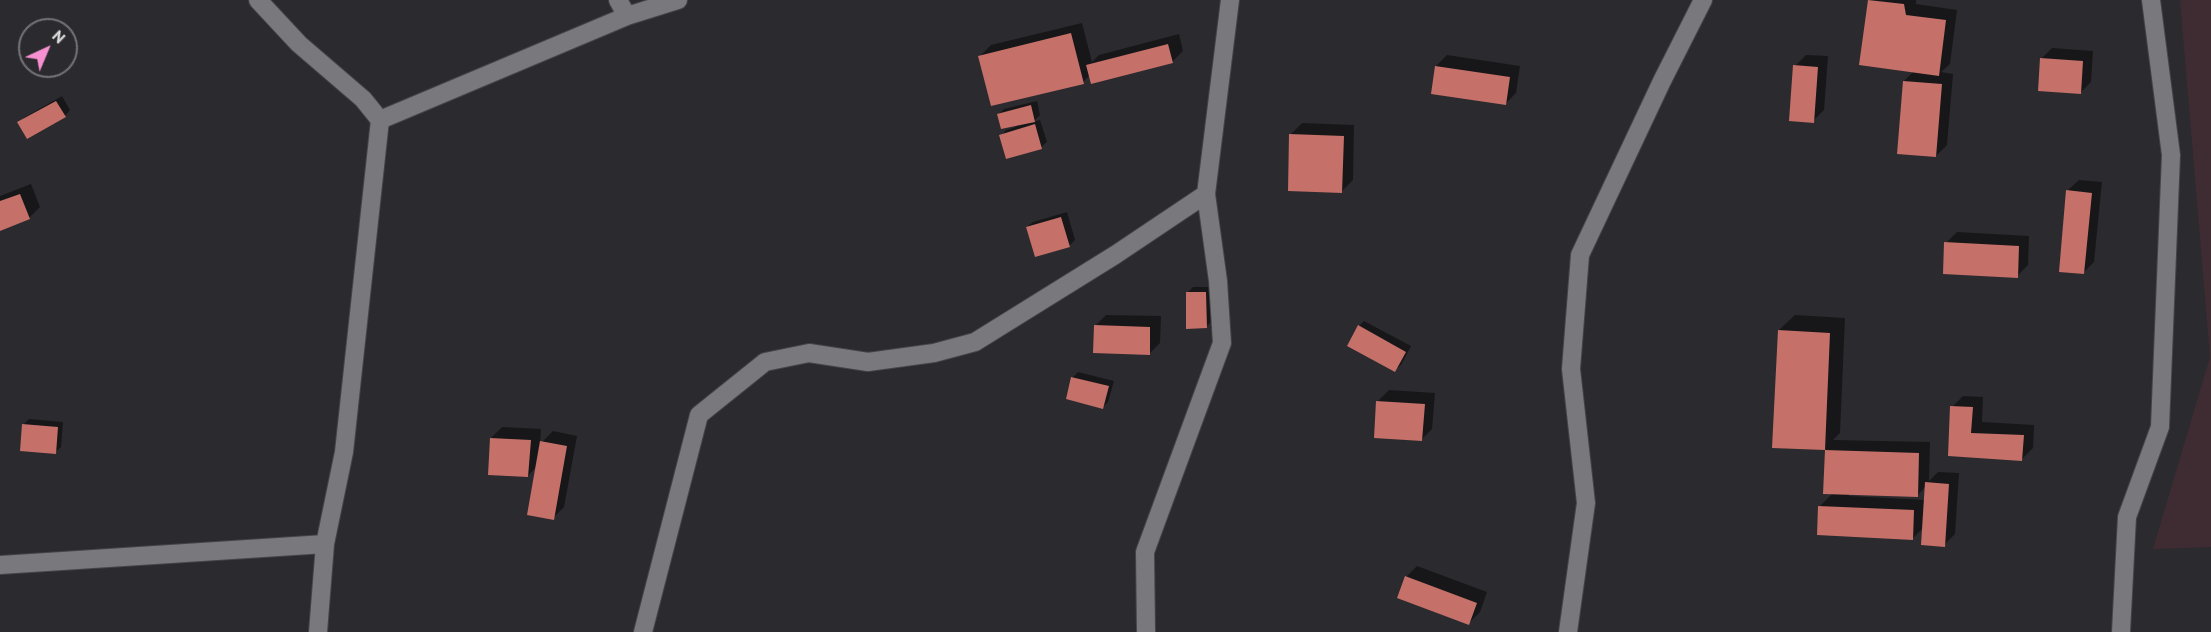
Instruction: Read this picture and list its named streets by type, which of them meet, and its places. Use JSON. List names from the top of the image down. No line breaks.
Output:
{"north":"top right"}
